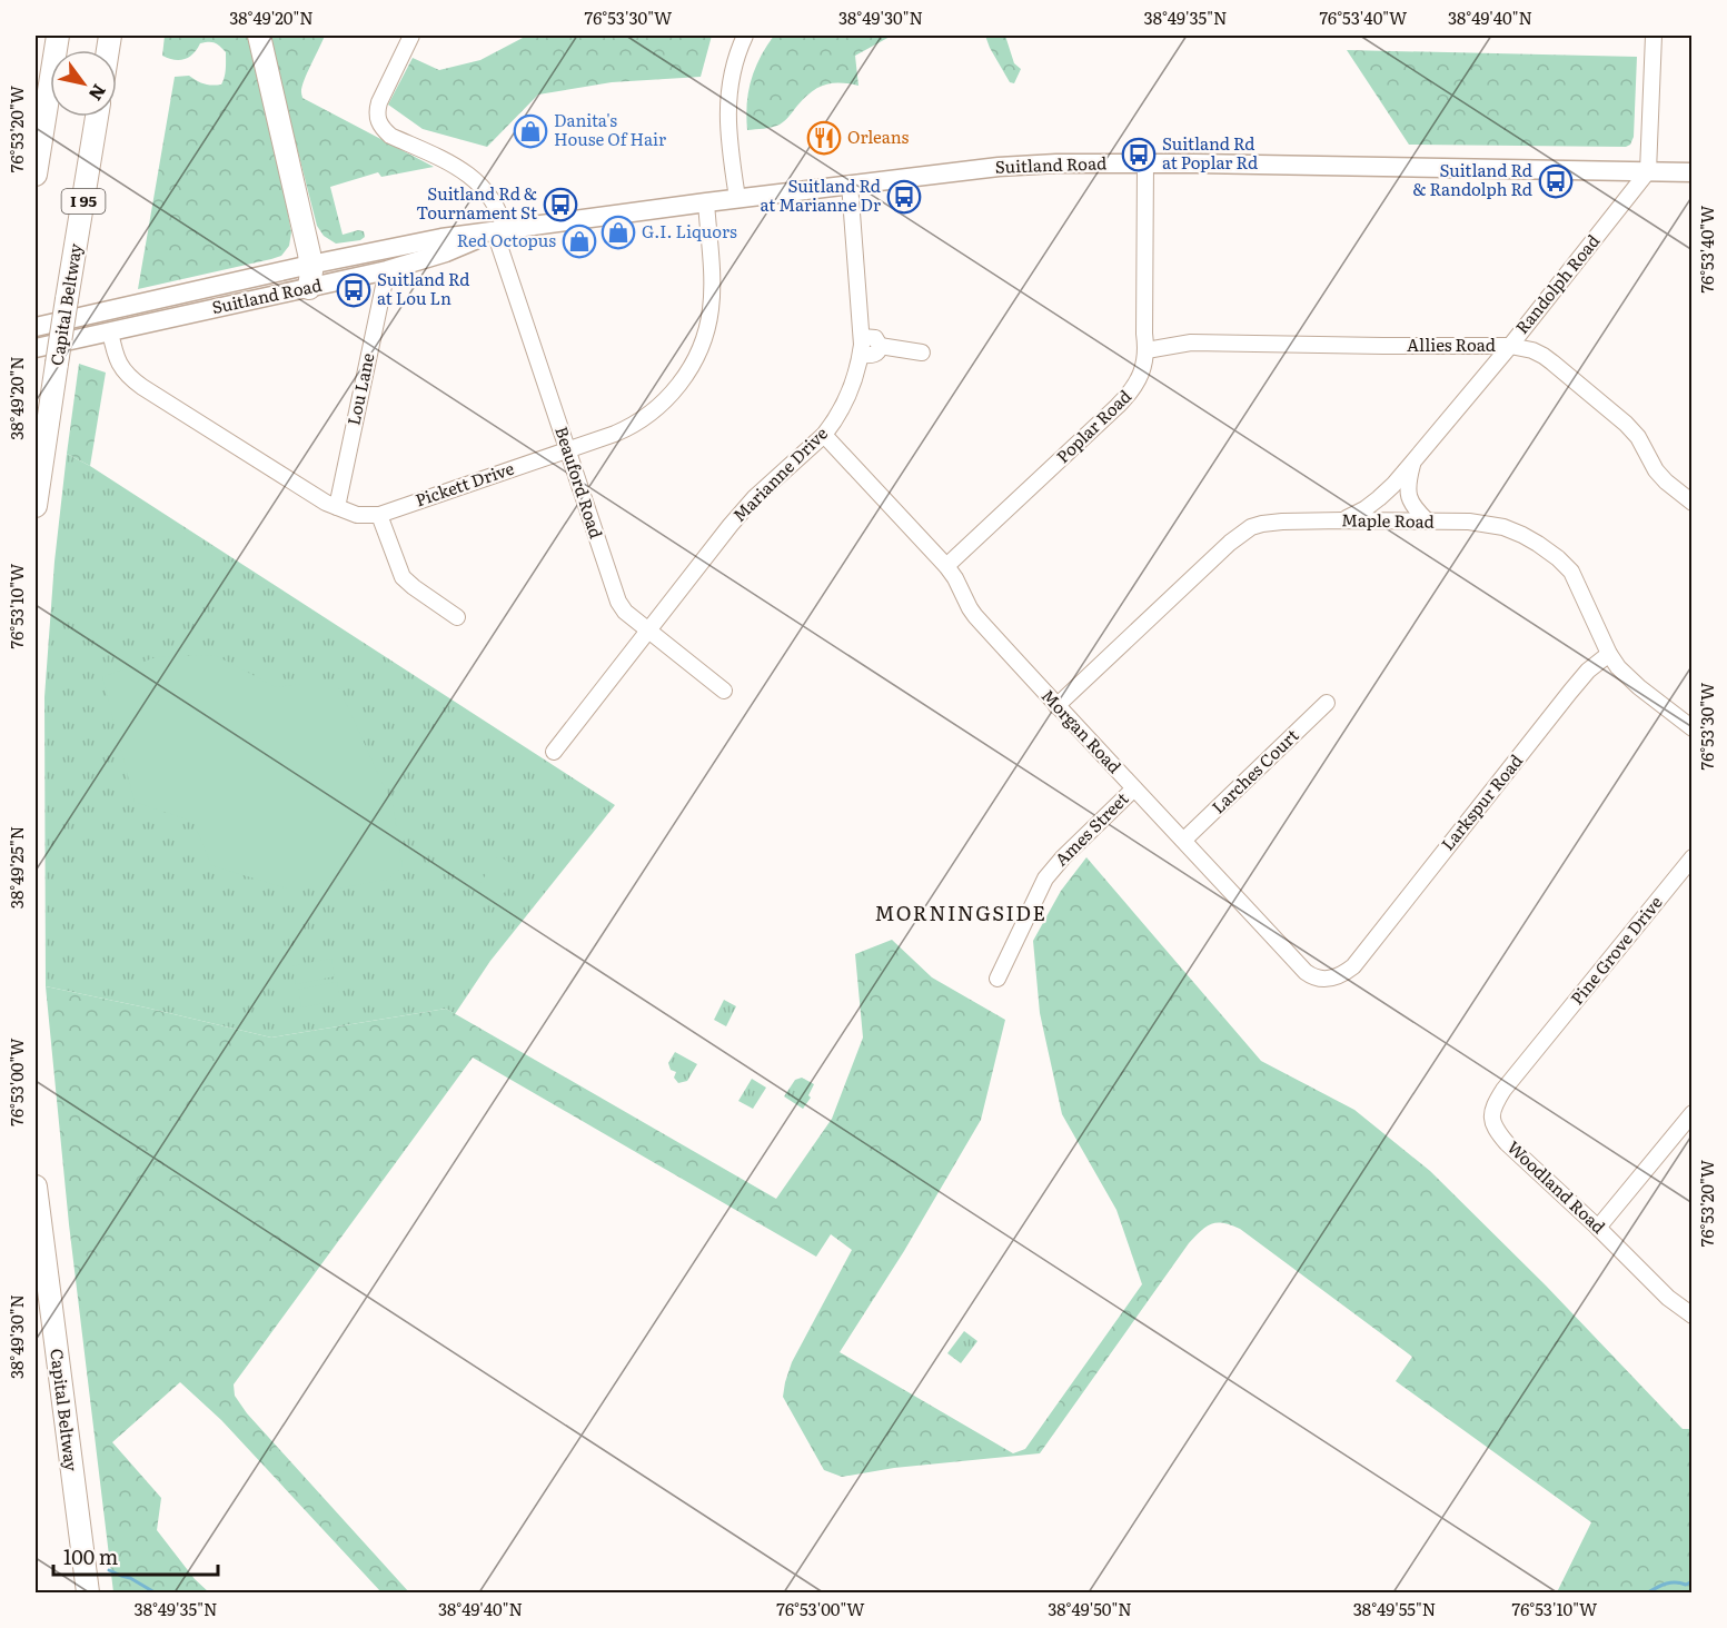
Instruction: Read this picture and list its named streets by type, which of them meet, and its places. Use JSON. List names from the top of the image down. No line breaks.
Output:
{"streets":{"highway":["I 95","Capital Beltway"],"main road":["Suitland Road"],"street":["Randolph Road","Allies Road","Lou Lane","Poplar Road","Marianne Drive","Beauford Road","Pickett Drive","Maple Road","Morgan Road","Larches Court","Larkspur Road","Ames Street","Pine Grove Drive","Woodland Road"]},"crossings":[["Suitland Road","Randolph Road"],["Suitland Road","Lou Lane"],["Suitland Road","Poplar Road"],["Suitland Road","Marianne Drive"],["Suitland Road","Beauford Road"],["Suitland Road","Pickett Drive"],["Randolph Road","Allies Road"],["Randolph Road","Maple Road"],["Allies Road","Poplar Road"],["Lou Lane","Pickett Drive"],["Poplar Road","Morgan Road"],["Marianne Drive","Beauford Road"],["Marianne Drive","Morgan Road"],["Beauford Road","Pickett Drive"],["Maple Road","Morgan Road"],["Maple Road","Larkspur Road"],["Morgan Road","Larches Court"],["Morgan Road","Larkspur Road"],["Morgan Road","Ames Street"],["Pine Grove Drive","Woodland Road"]],"districts":["MORNINGSIDE"],"places":{"shop":["Danita's House Of Hair","G.I. Liquors","Red Octopus"],"restaurant":["Orleans"],"bus stop":["Suitland Rd at Poplar Rd","Suitland Rd & Randolph Rd","Suitland Rd at Marianne Dr","Suitland Rd & Tournament St","Suitland Rd at Lou Ln"]},"scale_bar":"100 m","north":"bottom right","coordinates":["38°49'20\"N","76°53'30\"W","38°49'30\"N","38°49'35\"N","76°53'40\"W","38°49'40\"N","76°53'20\"W","76°53'10\"W","38°49'25\"N","76°53'00\"W","38°49'50\"N","38°49'55\"N"]}
